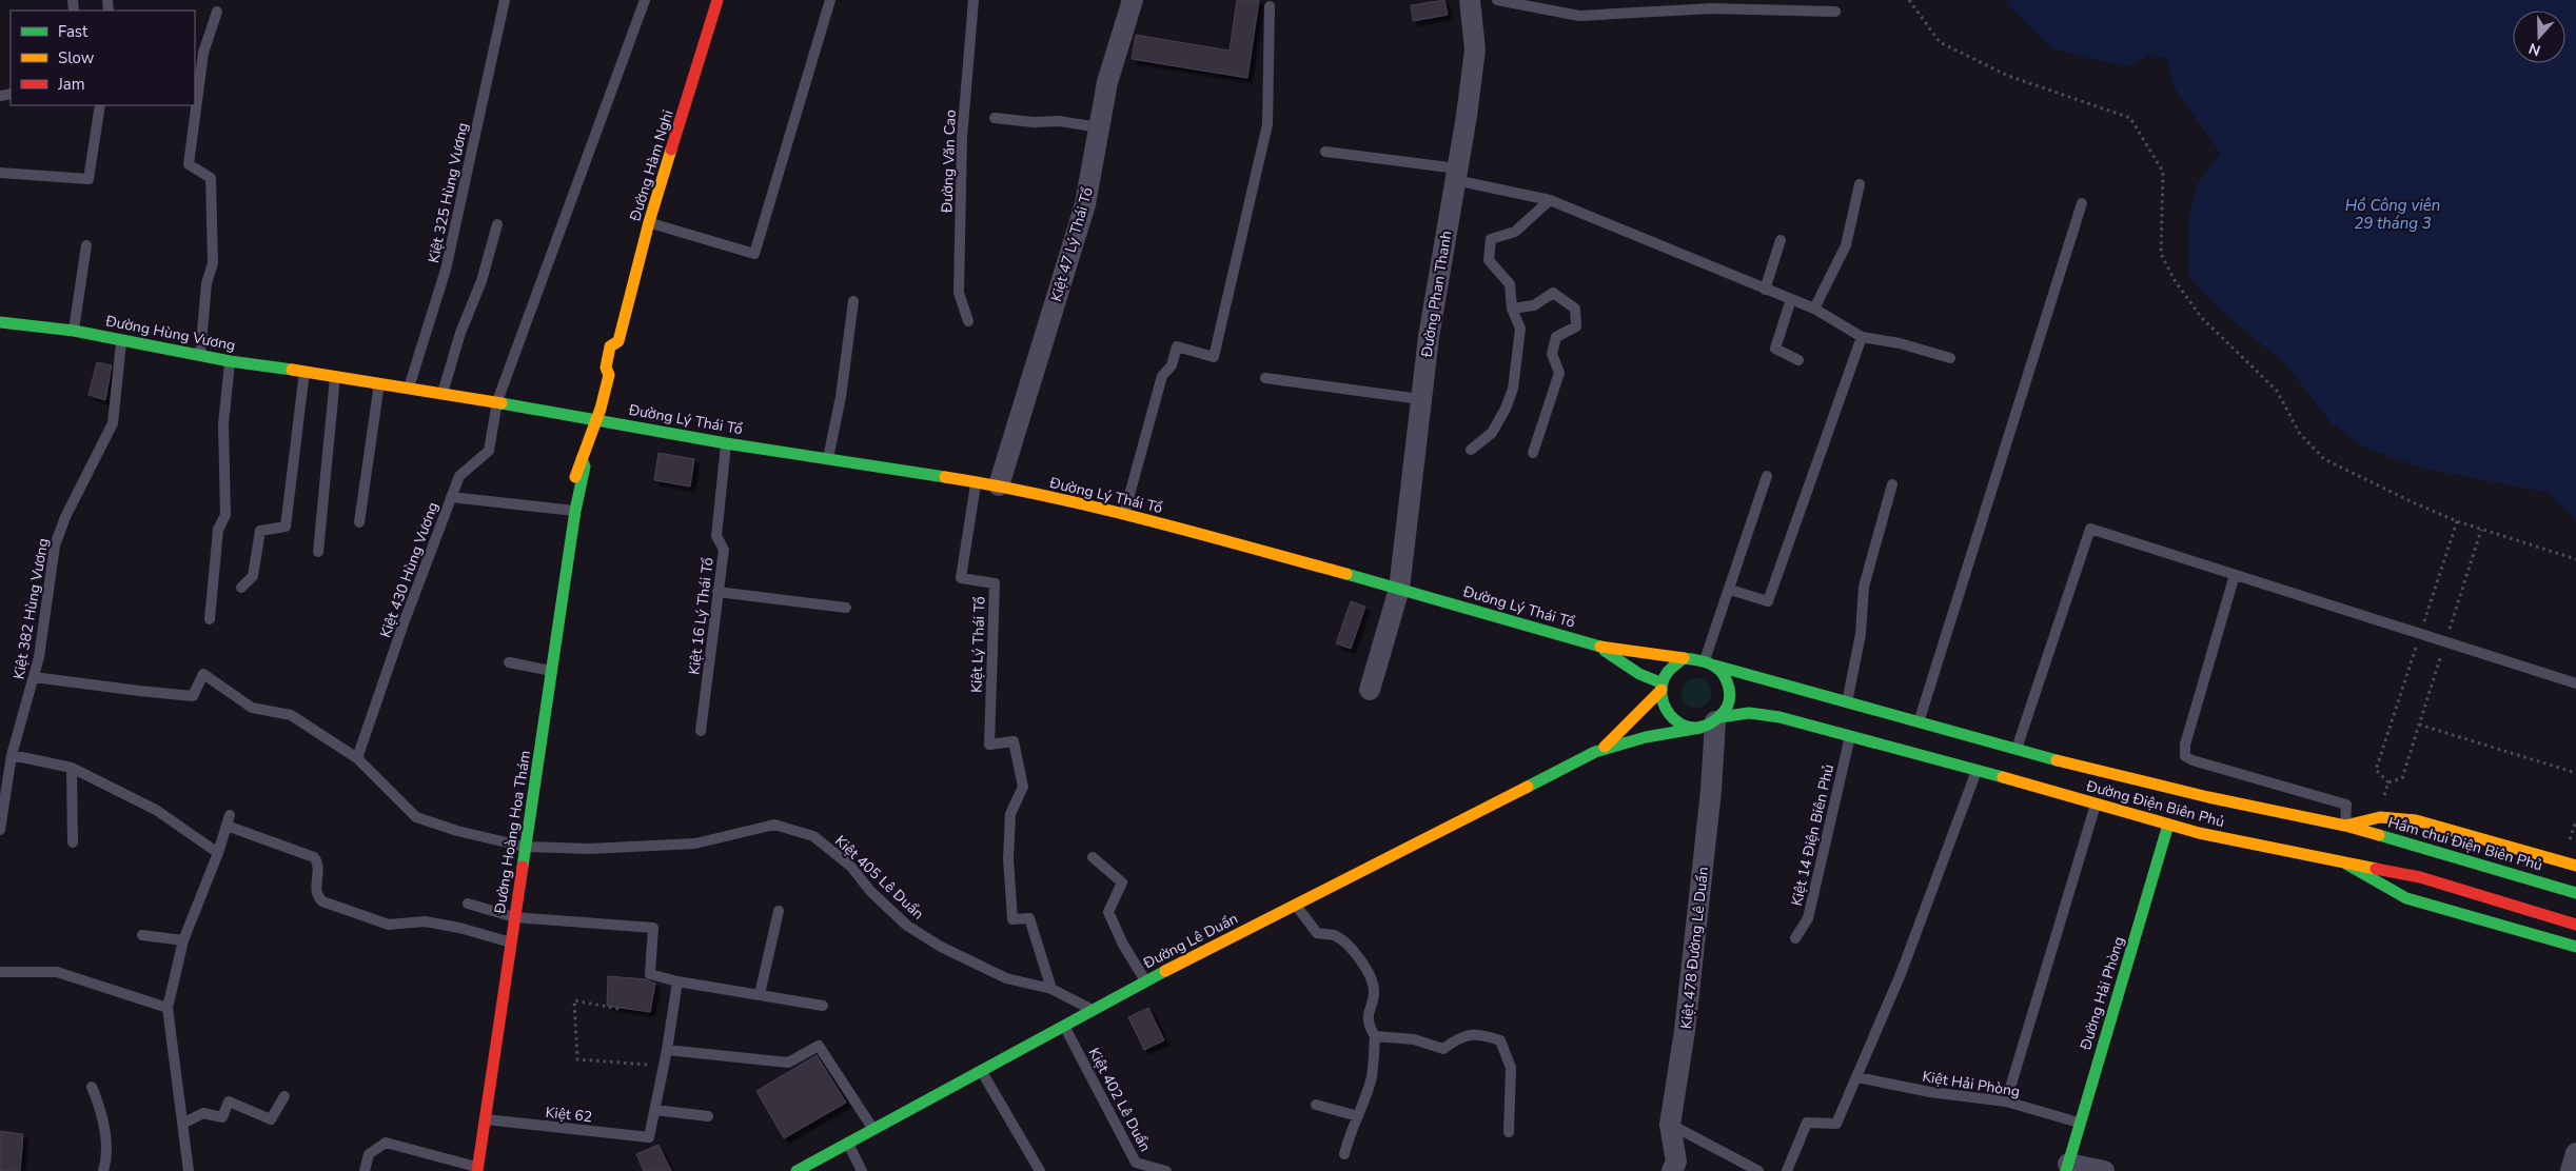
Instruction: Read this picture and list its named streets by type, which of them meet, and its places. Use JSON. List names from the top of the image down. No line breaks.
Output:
{"streets":{"main road":["Đường Hàm Nghi","Đường Hùng Vương","Đường Lý Thái Tổ","Đường Điện Biên Phủ","Đường Hoàng Hoa Thám","Hầm chui Điện Biên Phủ","Đường Lê Duẩn","Đường Hải Phòng"],"street":["Kiệt 47 Lý Thái Tổ","Đường Phan Thanh","Kiệt 478 Đường Lê Duẩn"],"lane":["Đường Văn Cao","Kiệt 325 Hùng Vương","Kiệt 430 Hùng Vương","Kiệt 382 Hùng Vương","Kiệt 16 Lý Thái Tổ","Kiệt Lý Thái Tổ","Kiệt 14 Điện Biên Phủ","Kiệt 405 Lê Duẩn","Kiệt Hải Phòng","Kiệt 402 Lê Duẩn","Kiệt 62"]},"crossings":[["Đường Hàm Nghi","Đường Hùng Vương"],["Đường Hàm Nghi","Đường Lý Thái Tổ"],["Đường Hàm Nghi","Đường Hoàng Hoa Thám"],["Kiệt 325 Hùng Vương","Đường Hùng Vương"],["Kiệt 47 Lý Thái Tổ","Đường Lý Thái Tổ"],["Đường Phan Thanh","Đường Lý Thái Tổ"],["Đường Hùng Vương","Đường Lý Thái Tổ"],["Đường Hùng Vương","Kiệt 430 Hùng Vương"],["Đường Hùng Vương","Kiệt 382 Hùng Vương"],["Đường Hùng Vương","Đường Hoàng Hoa Thám"],["Đường Lý Thái Tổ","Kiệt 16 Lý Thái Tổ"],["Đường Lý Thái Tổ","Kiệt Lý Thái Tổ"],["Đường Lý Thái Tổ","Đường Điện Biên Phủ"],["Đường Lý Thái Tổ","Đường Hoàng Hoa Thám"],["Đường Lý Thái Tổ","Đường Lê Duẩn"],["Đường Lý Thái Tổ","Kiệt 478 Đường Lê Duẩn"],["Kiệt Lý Thái Tổ","Kiệt 405 Lê Duẩn"],["Đường Điện Biên Phủ","Kiệt 14 Điện Biên Phủ"],["Đường Điện Biên Phủ","Hầm chui Điện Biên Phủ"],["Đường Điện Biên Phủ","Đường Lê Duẩn"],["Đường Điện Biên Phủ","Kiệt 478 Đường Lê Duẩn"],["Đường Điện Biên Phủ","Đường Hải Phòng"],["Đường Hoàng Hoa Thám","Kiệt 405 Lê Duẩn"],["Đường Hoàng Hoa Thám","Kiệt 62"],["Kiệt 405 Lê Duẩn","Đường Lê Duẩn"],["Đường Lê Duẩn","Kiệt 478 Đường Lê Duẩn"],["Đường Lê Duẩn","Kiệt 402 Lê Duẩn"],["Đường Hải Phòng","Kiệt Hải Phòng"]],"water":["Hồ Công viên 29 tháng 3"],"legend":["Fast","Slow","Jam"],"north":"bottom"}
